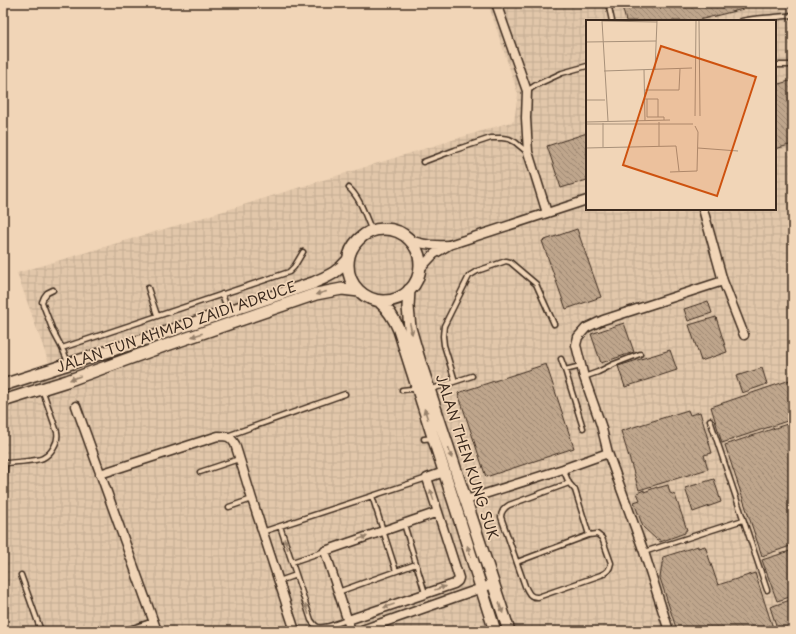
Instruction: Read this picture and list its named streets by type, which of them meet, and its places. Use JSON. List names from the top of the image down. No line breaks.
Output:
{"streets":{"street":["JALAN TUN AHMAD ZAIDI ADRUCE","JALAN THEN KUNG SUK"]},"crossings":[["JALAN TUN AHMAD ZAIDI ADRUCE","JALAN THEN KUNG SUK"]]}
